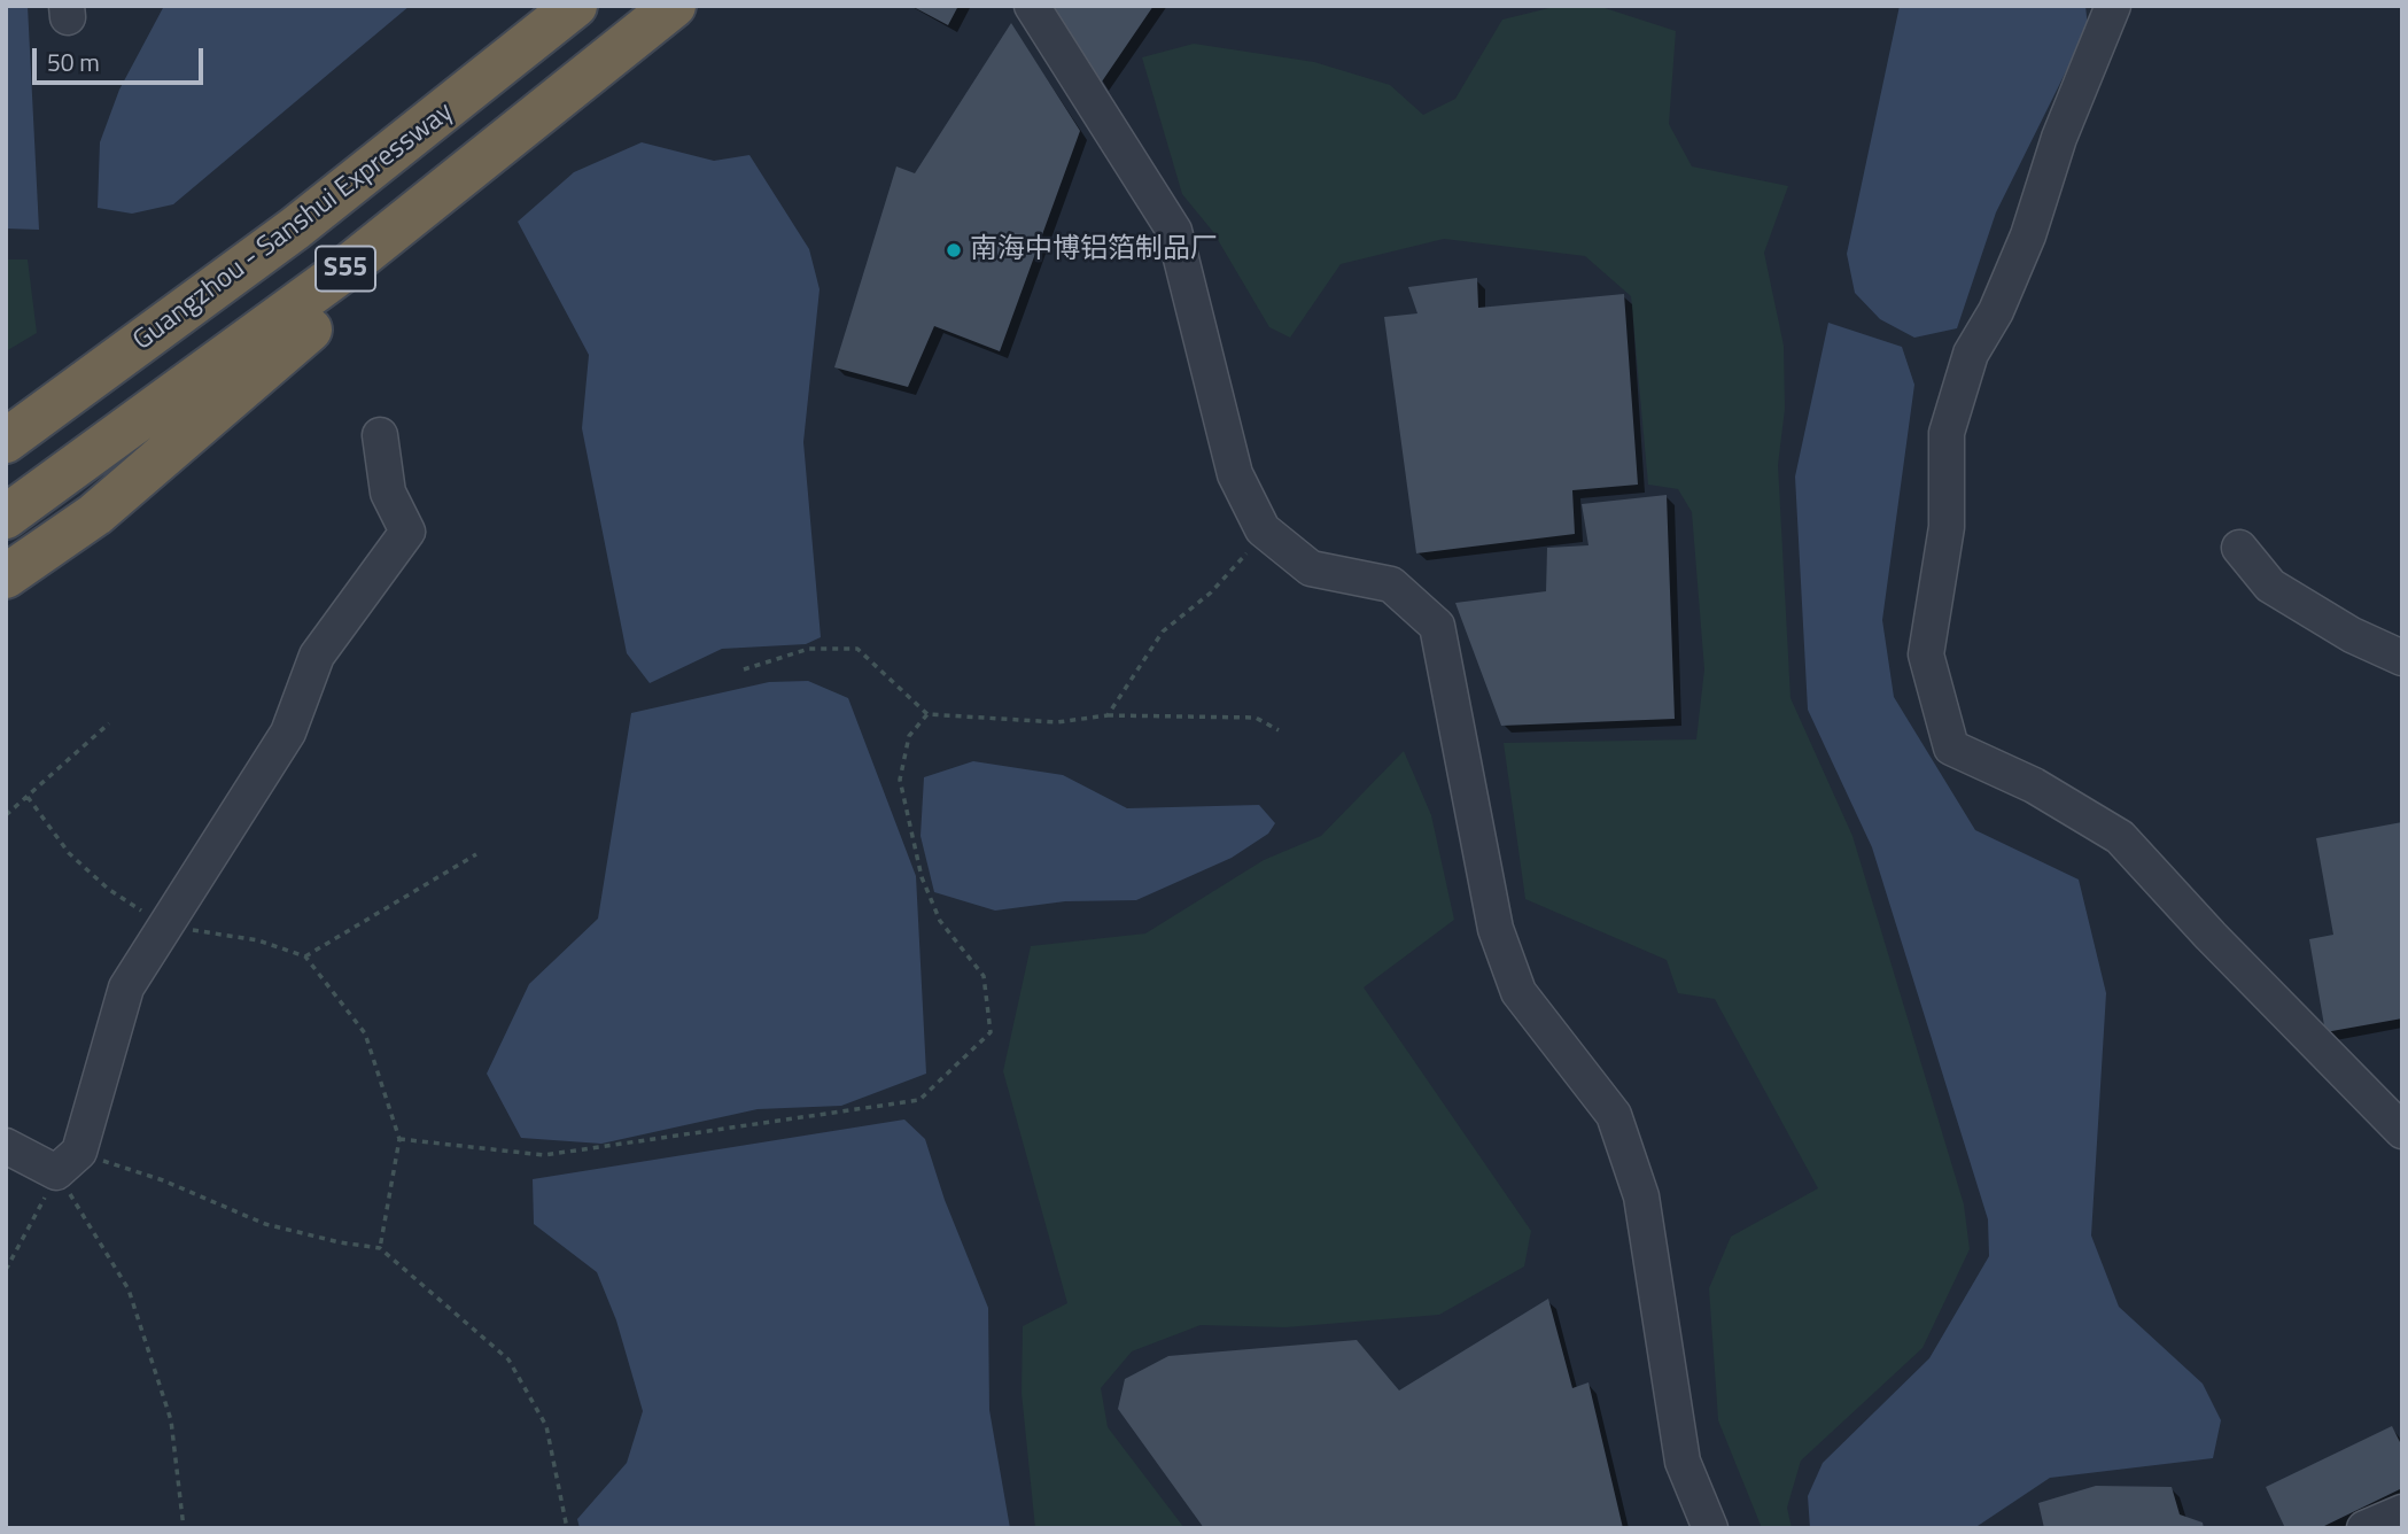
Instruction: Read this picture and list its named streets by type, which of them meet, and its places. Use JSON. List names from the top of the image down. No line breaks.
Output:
{"streets":{"highway":["Guangzhou - Sanshui Expressway","S55"]},"places":["南海中博铝箔制品厂"],"scale_bar":"50 m"}
